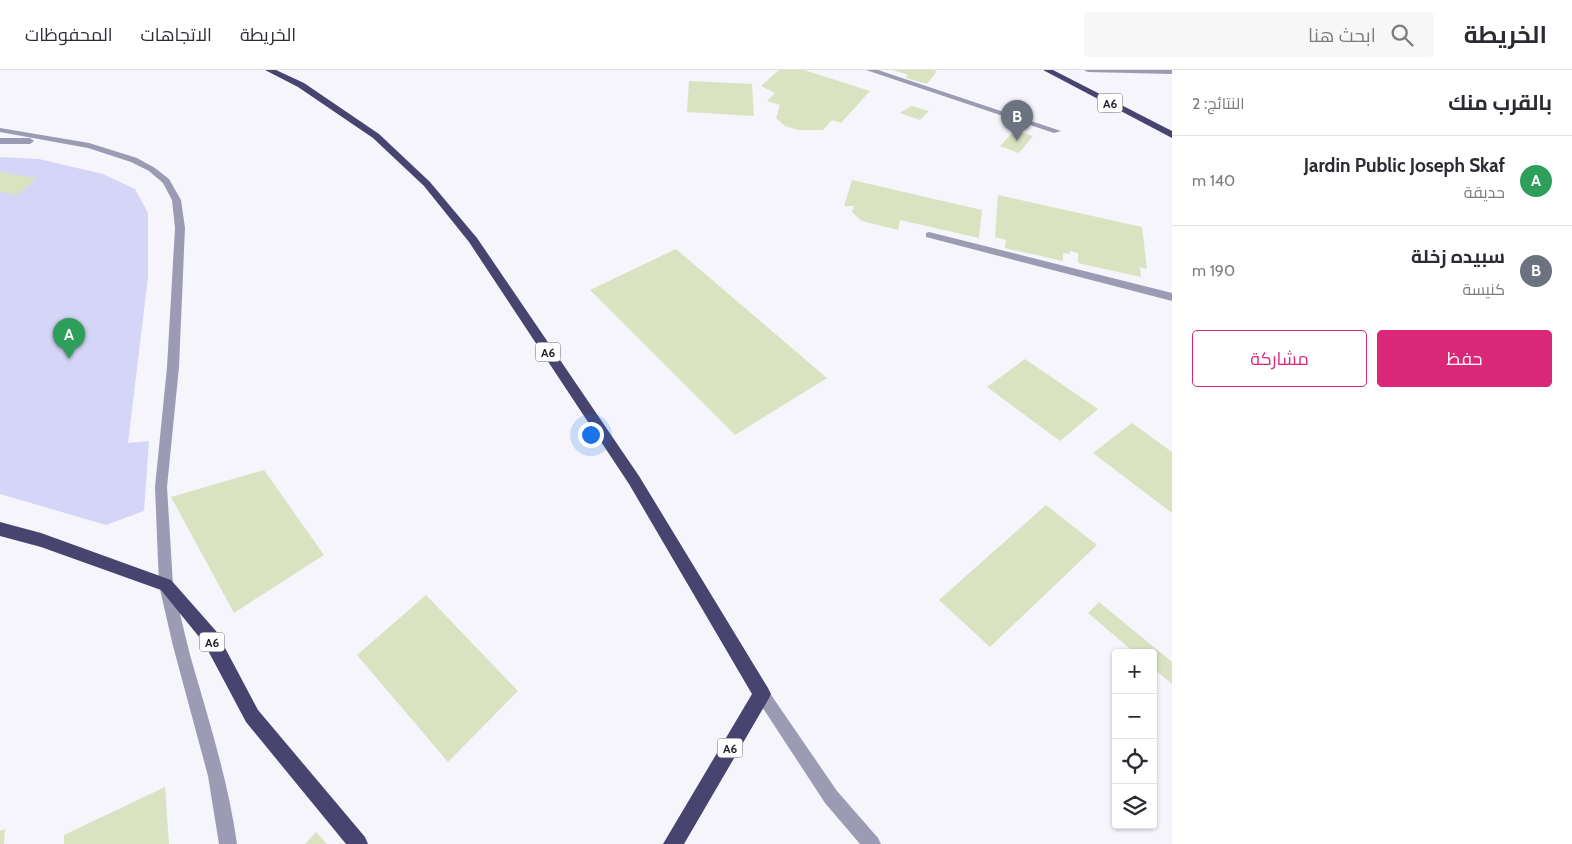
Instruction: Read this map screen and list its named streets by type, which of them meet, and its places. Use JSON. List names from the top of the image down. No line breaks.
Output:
{"streets":{"highway":["A6"]},"page":{"header":"الخريطة","search":"ابحث هنا","nav":["الخريطة","الاتجاهات","المحفوظات"],"heading":["بالقرب منك","النتائج: 2"],"pins":["B","A"],"list":[{"mark":"A","name":"Jardin Public Joseph Skaf","note":"حديقة","value":"140 m"},{"mark":"B","name":"سبيده زخلة","note":"كنيسة","value":"190 m"}],"buttons":["حفظ","مشاركة"],"map_buttons":["+","−"]}}
